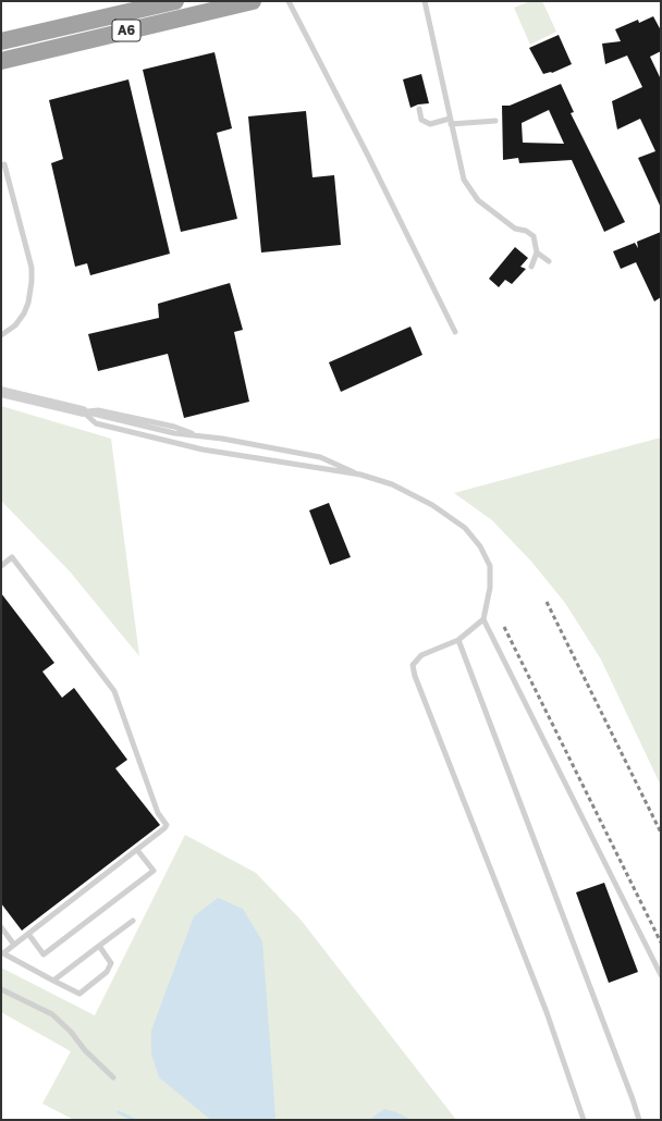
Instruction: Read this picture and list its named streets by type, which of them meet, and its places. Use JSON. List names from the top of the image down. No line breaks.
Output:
{"streets":{"highway":["A6"]}}
